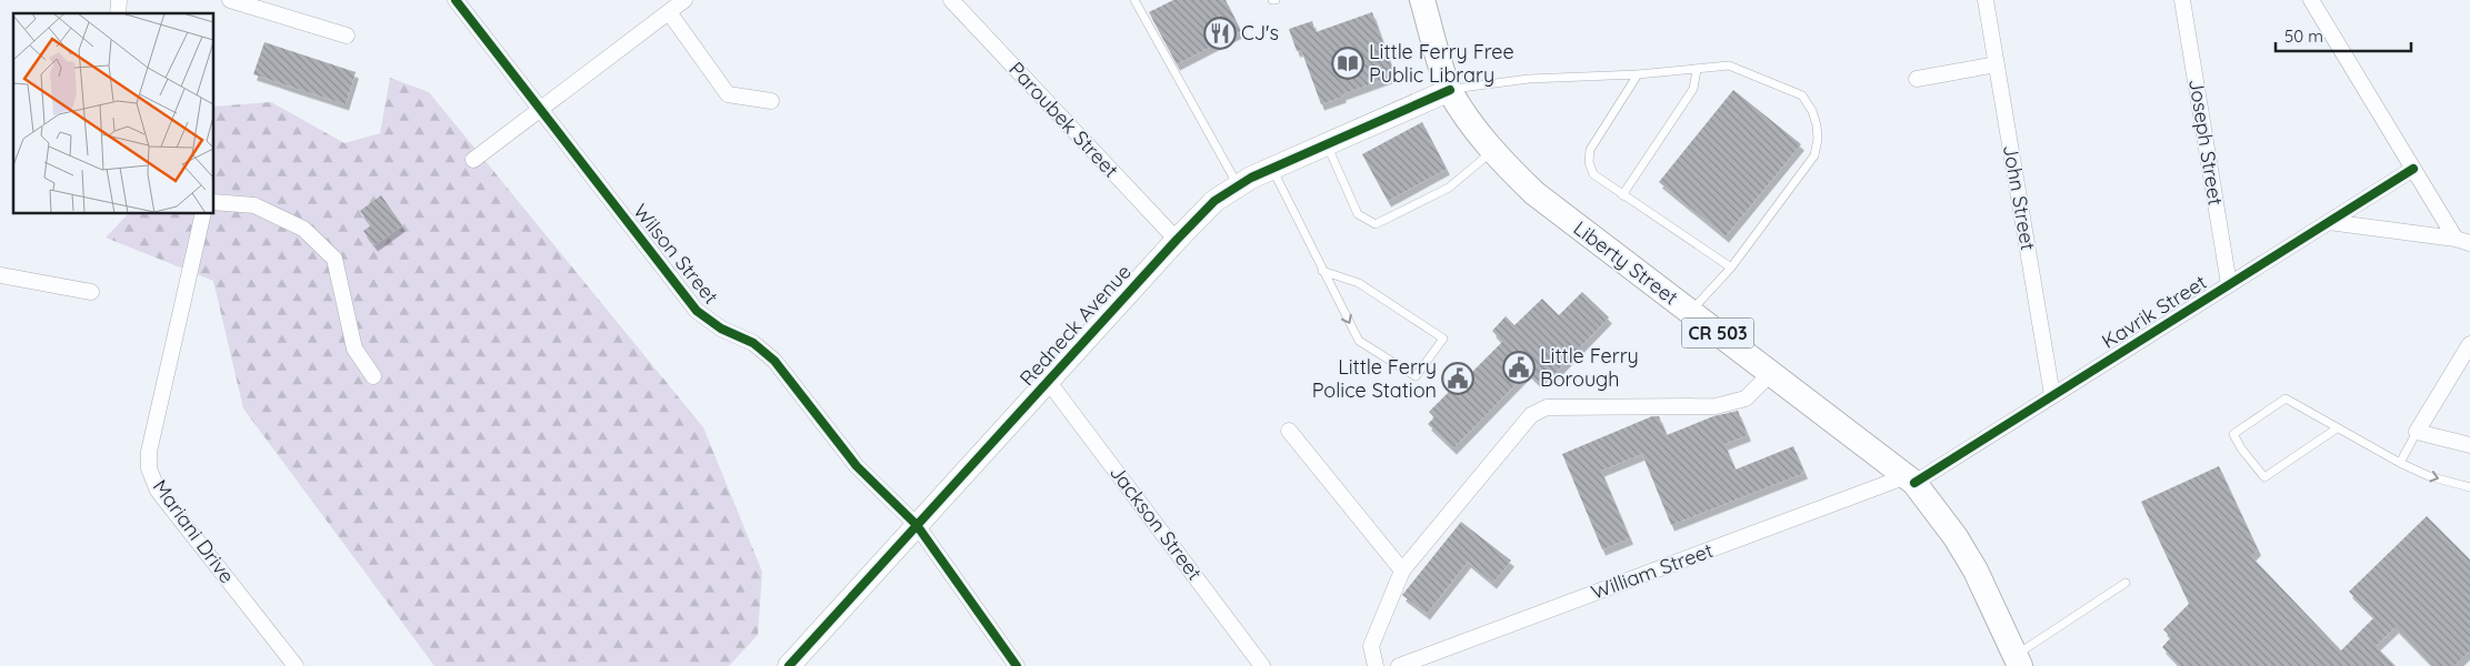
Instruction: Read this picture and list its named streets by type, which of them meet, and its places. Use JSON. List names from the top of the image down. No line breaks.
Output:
{"streets":{"main road":["Liberty Street","CR 503"],"street":["Paroubek Street","Joseph Street","John Street","Wilson Street","Kavrik Street","Redneck Avenue","Jackson Street","Mariani Drive","William Street"]},"crossings":[["Paroubek Street","Redneck Avenue"],["Joseph Street","Kavrik Street"],["John Street","Kavrik Street"],["Wilson Street","Redneck Avenue"],["Liberty Street","Kavrik Street"],["Liberty Street","Redneck Avenue"],["Liberty Street","William Street"],["Kavrik Street","William Street"],["Redneck Avenue","Jackson Street"]],"places":{"restaurant":["CJ's"],"library":["Little Ferry Free Public Library"],"public building":["Little Ferry Borough","Little Ferry Police Station"]},"scale_bar":"50 m"}
